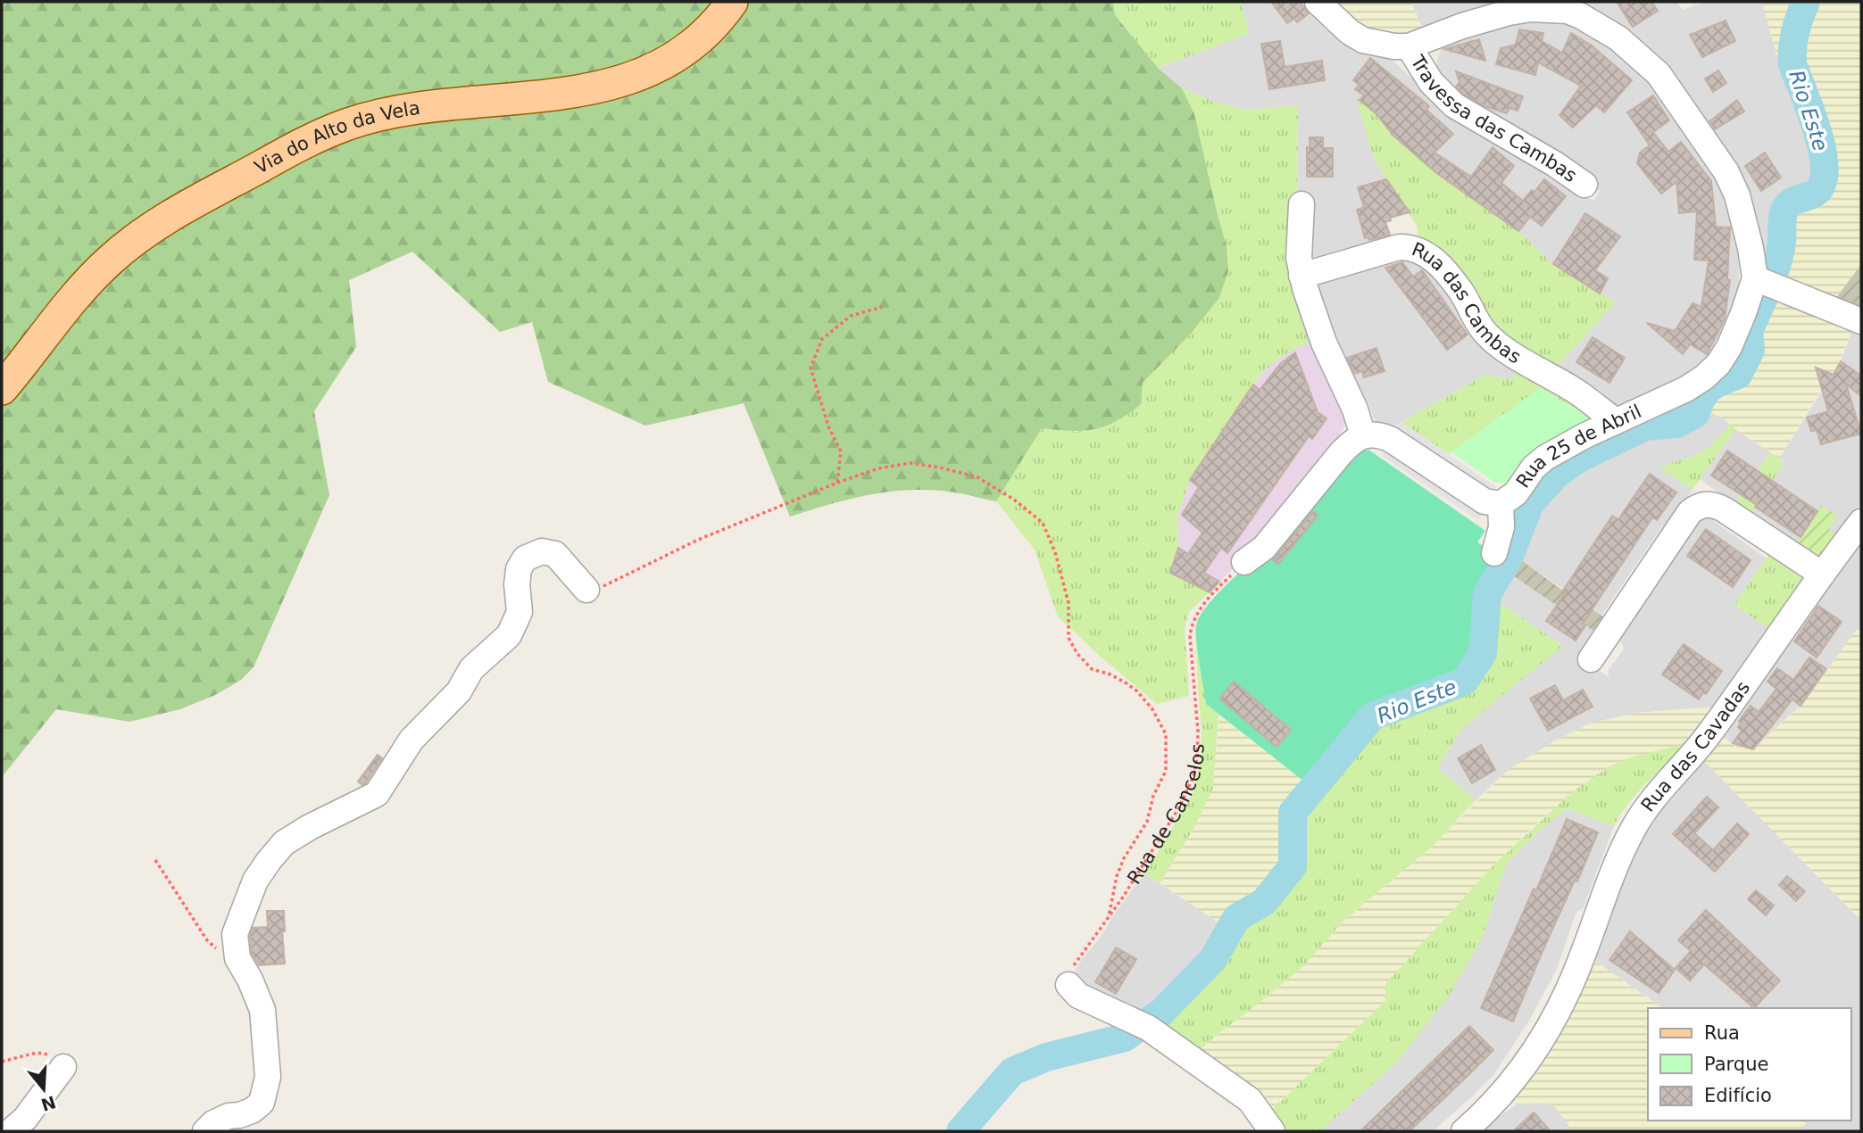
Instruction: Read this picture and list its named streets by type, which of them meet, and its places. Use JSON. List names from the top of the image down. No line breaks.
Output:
{"streets":{"main road":["Via do Alto da Vela"],"street":["Travessa das Cambas","Rua das Cambas","Rua 25 de Abril","Rua das Cavadas"],"path":["Rua de Cancelos"]},"crossings":[["Rua das Cambas","Rua 25 de Abril"]],"water":["Rio Este"],"legend":["Rua","Parque","Edifício"],"north":"bottom"}
